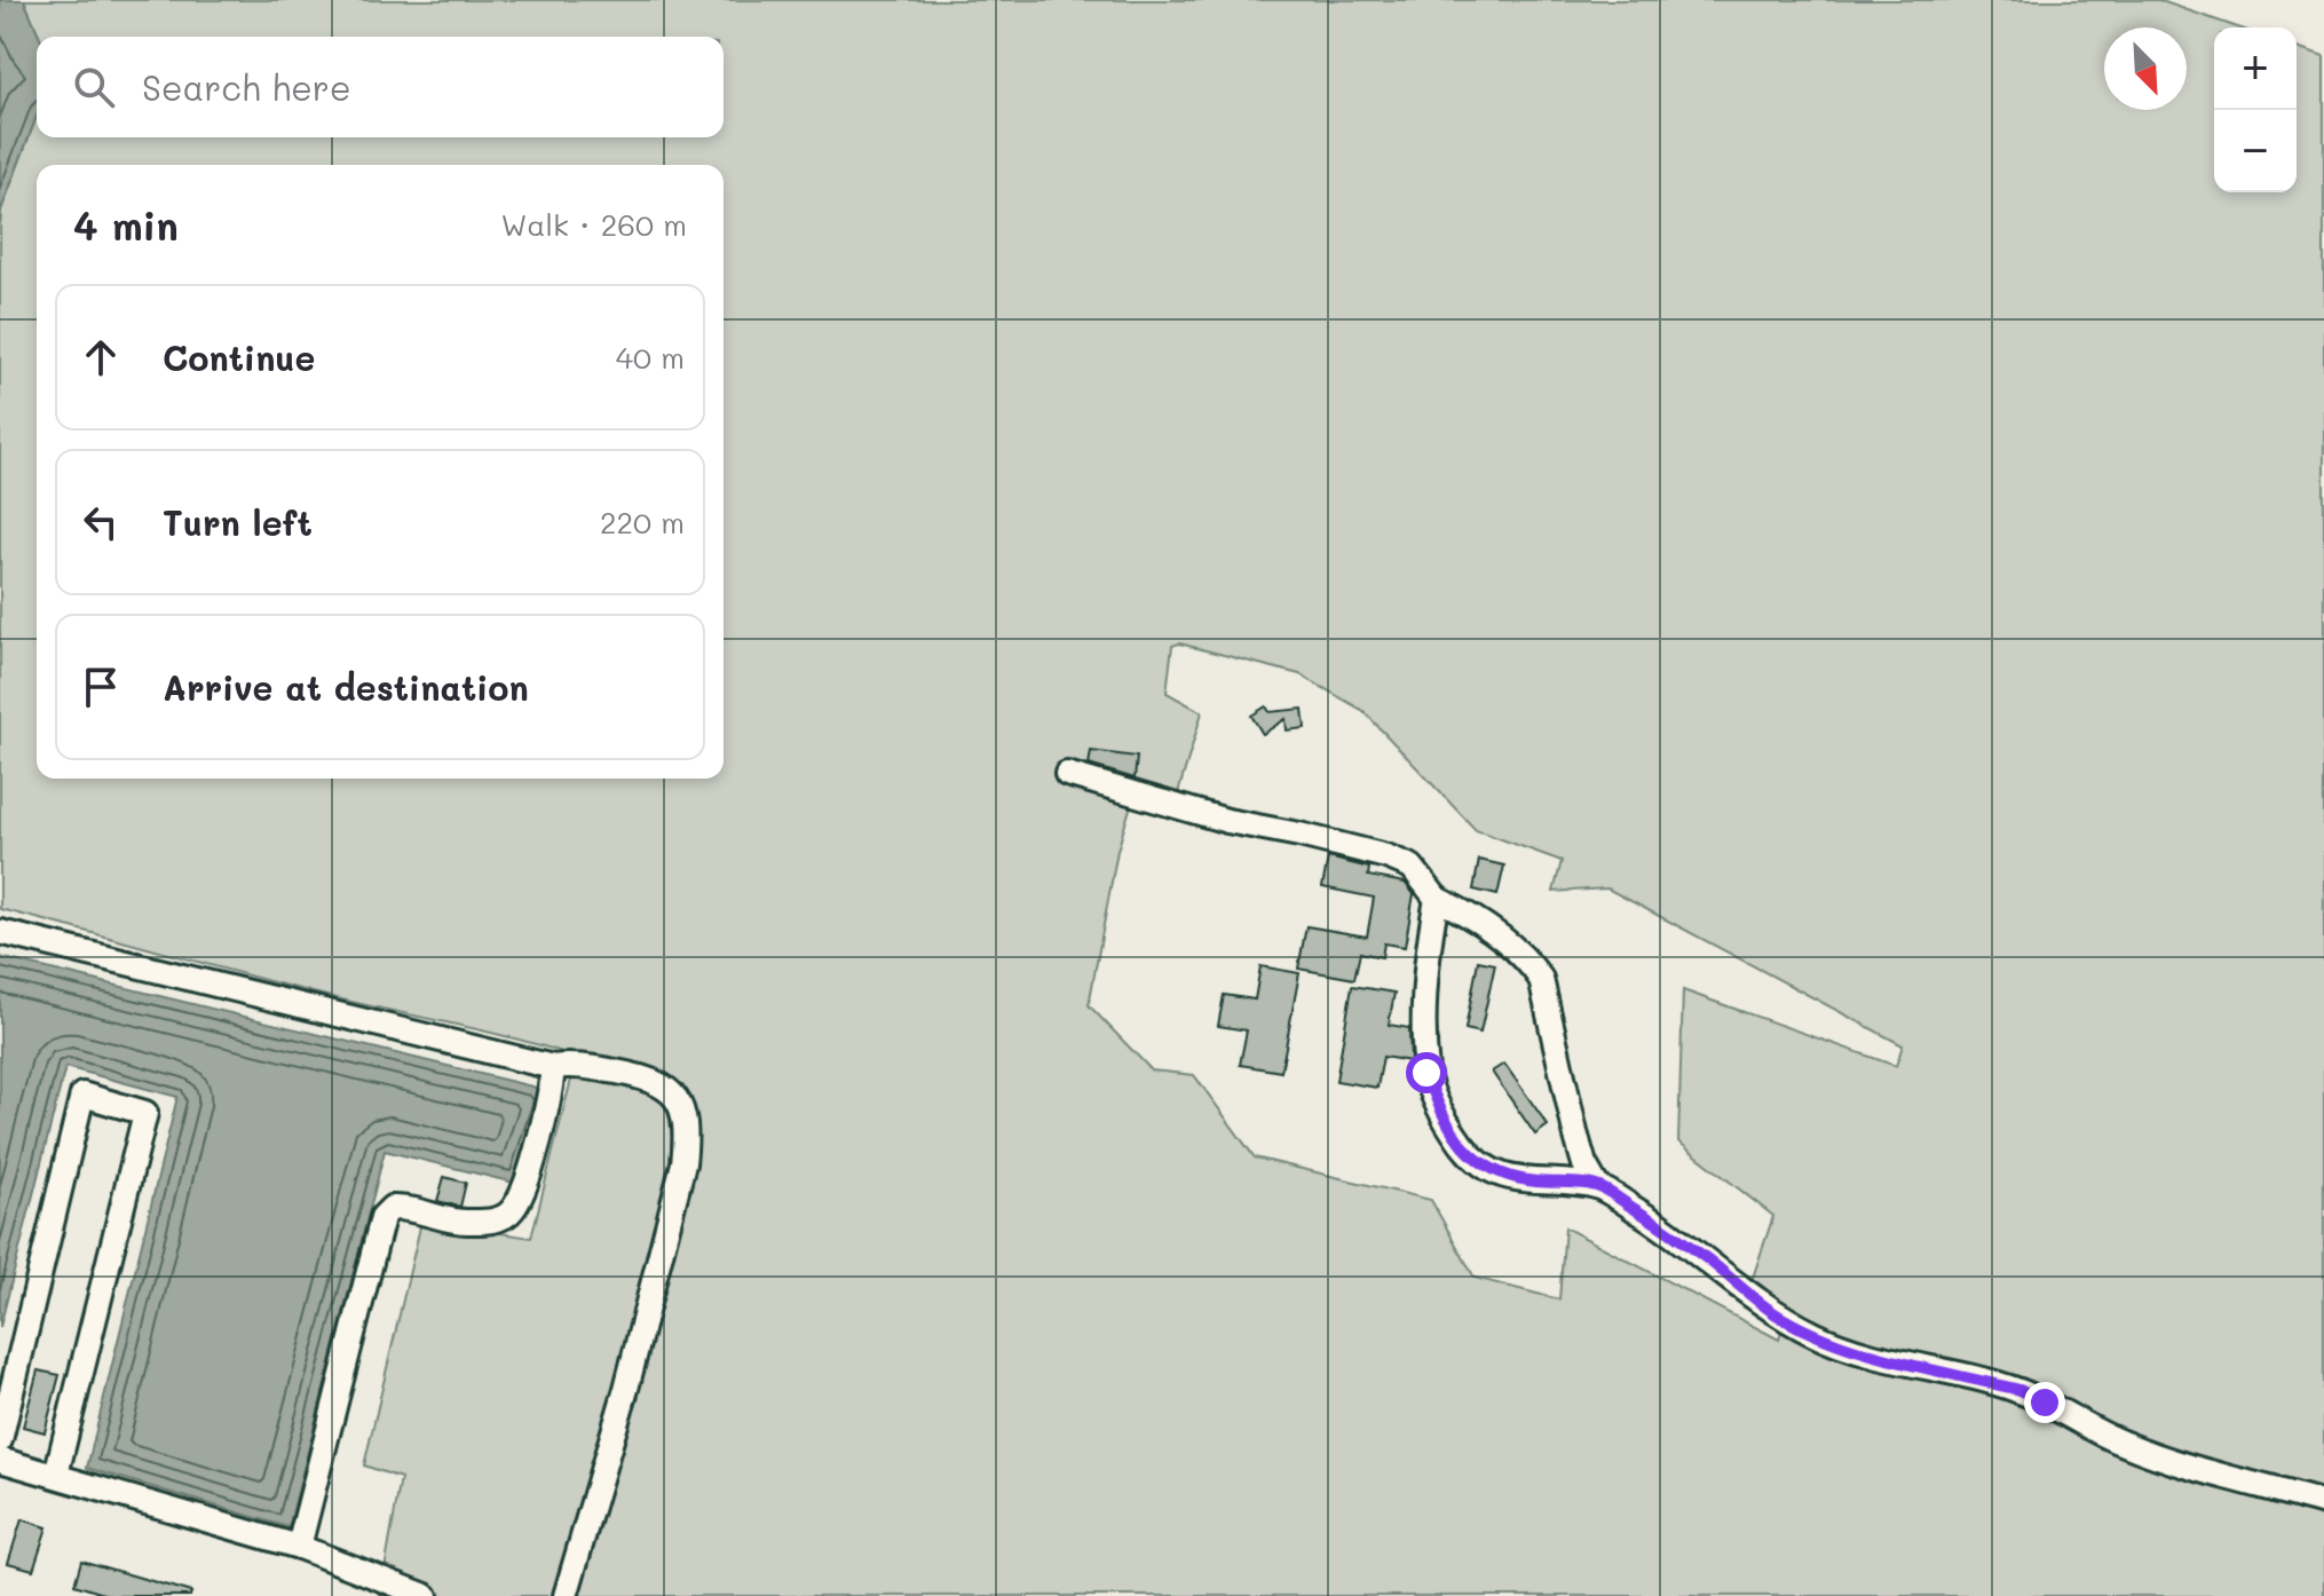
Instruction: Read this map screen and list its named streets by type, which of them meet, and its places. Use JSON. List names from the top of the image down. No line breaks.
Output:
{"north":"bottom right","page":{"map_buttons":["+","−"],"search":"Search here","heading":["4 min","Walk · 260 m"],"list":[["Continue","40 m"],["Turn left","220 m"],"Arrive at destination"]}}
